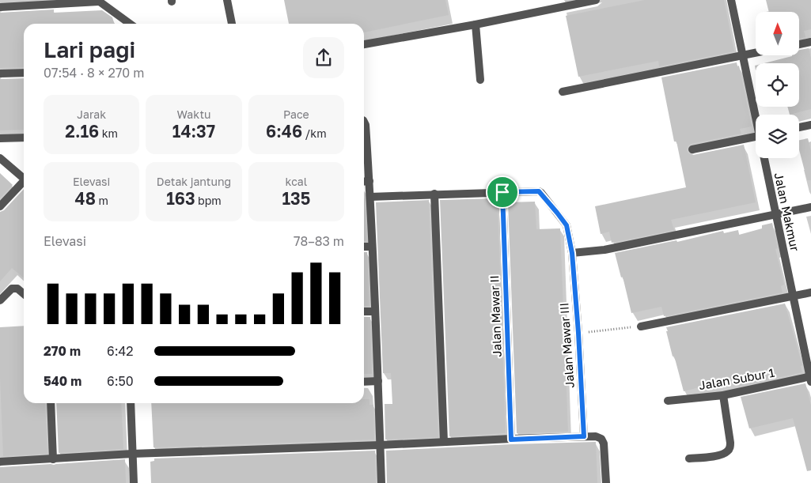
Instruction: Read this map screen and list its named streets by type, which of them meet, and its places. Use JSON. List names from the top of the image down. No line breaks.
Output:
{"streets":{"street":["Jalan Makmur","Jalan Mawar II","Jalan Mawar III","Jalan Subur 1"]},"crossings":[["Jalan Makmur","Jalan Subur 1"],["Jalan Mawar II","Jalan Mawar III"]],"north":"top","page":{"heading":["Lari pagi","07:54 · 8 × 270 m"],"stats":[["Jarak","2.16 km"],["Waktu","14:37"],["Pace","6:46 /km"],["Elevasi","48 m"],["Detak jantung","163 bpm"],["kcal","135"]],"chart":["Elevasi","78–83 m"],"list":[{"name":"270 m","note":"6:42"},{"name":"540 m","note":"6:50"}]}}
